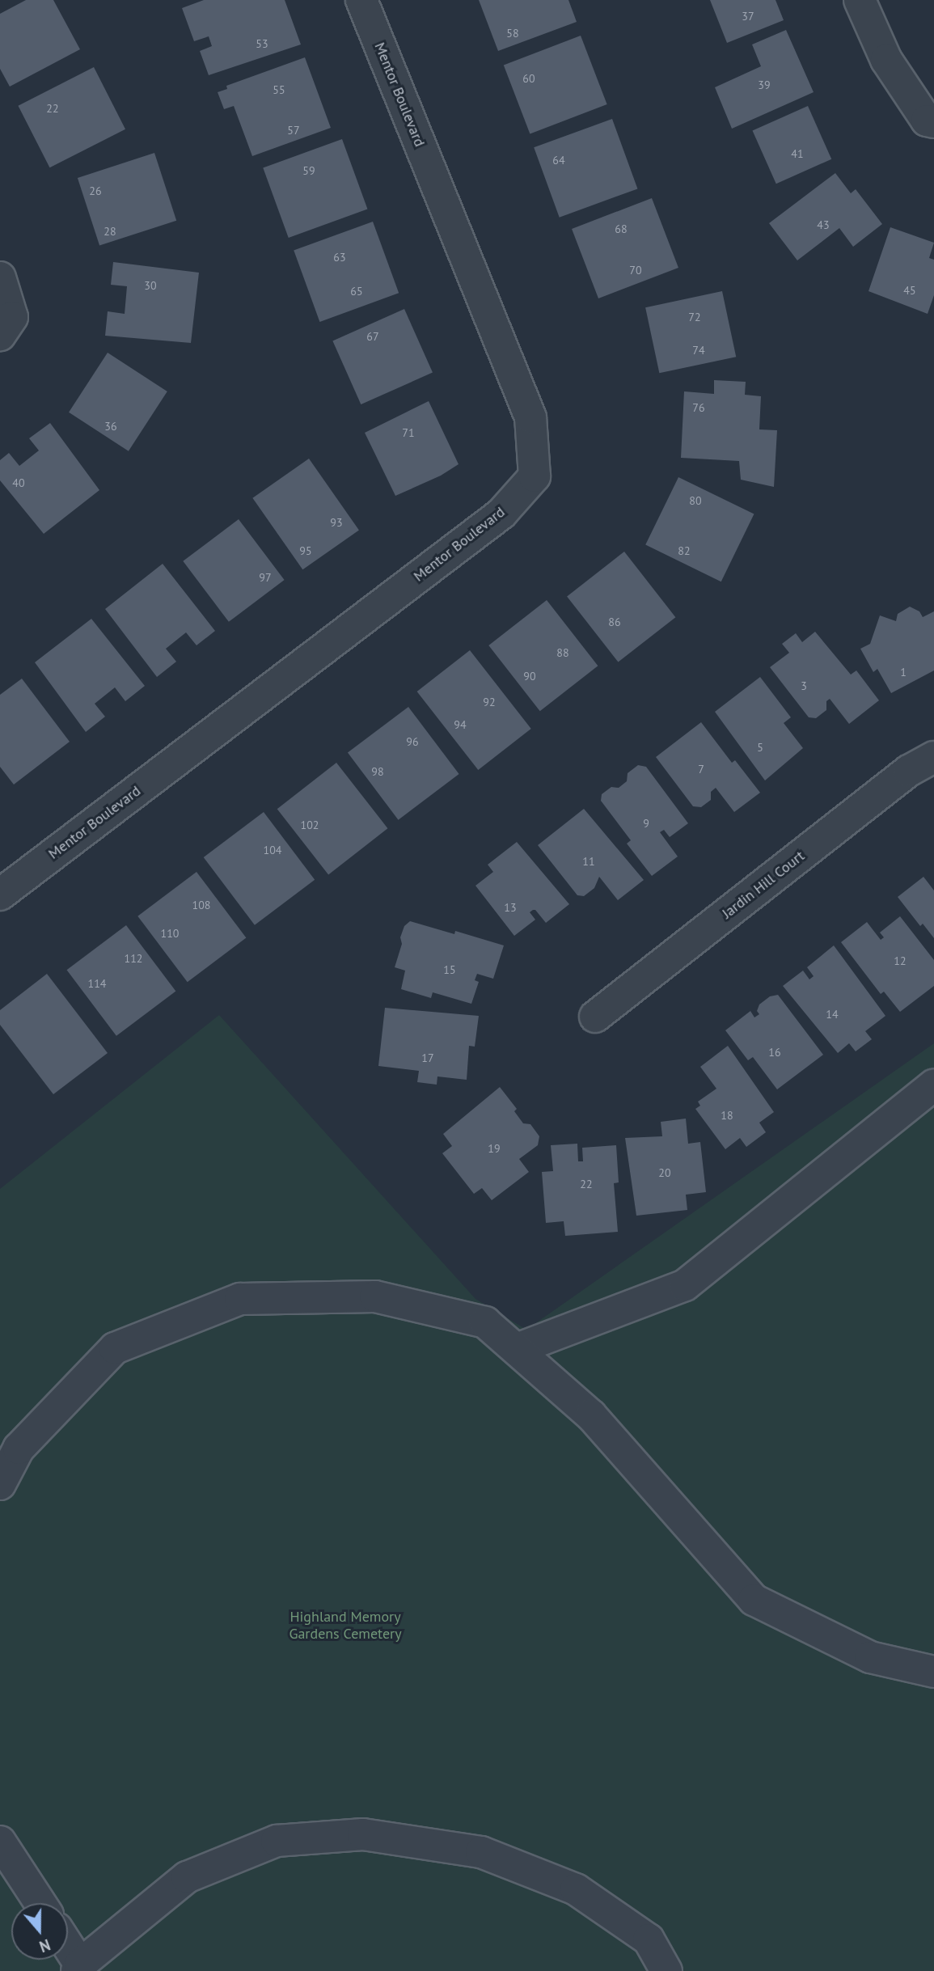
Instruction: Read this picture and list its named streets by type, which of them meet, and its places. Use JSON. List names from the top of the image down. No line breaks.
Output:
{"streets":{"street":["Mentor Boulevard","Jardin Hill Court"]},"parks":["Highland Memory Gardens Cemetery"],"house_numbers":["37","58","53","60","39","55","22","57","41","64","59","26","43","68","28","63","70","30","45","65","72","67","74","76","36","71","40","80","93","95","82","97","86","88","1","90","3","92","94","96","5","7","98","9","102","104","11","108","13","110","112","12","15","114","14","16","17","18","19","20","22"],"north":"bottom"}
